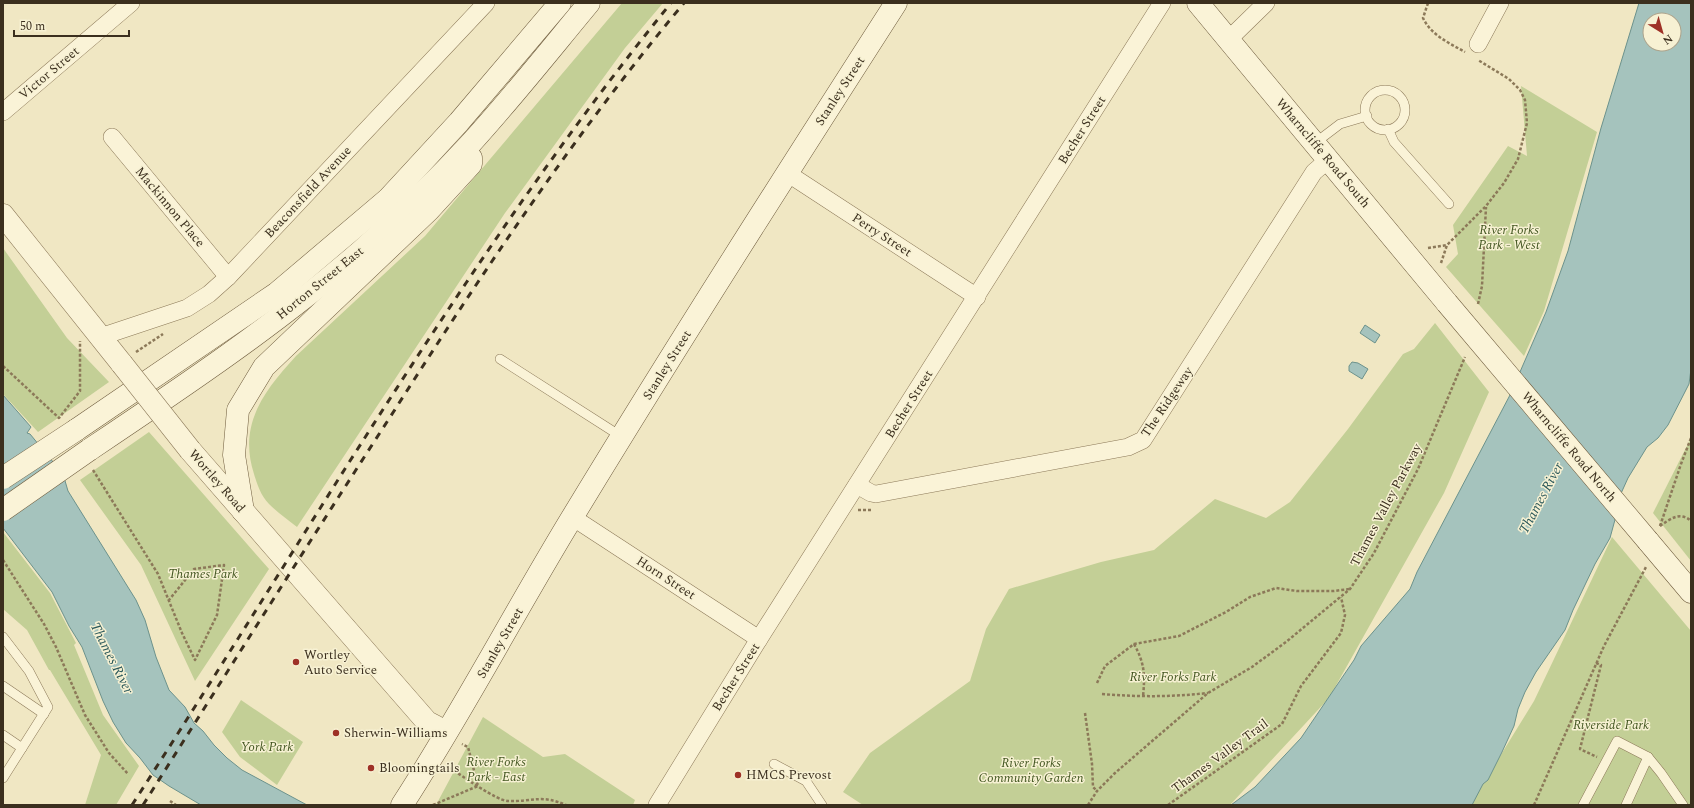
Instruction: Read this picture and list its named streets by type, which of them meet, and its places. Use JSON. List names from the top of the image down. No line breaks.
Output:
{"streets":{"main road":["Stanley Street","Wharncliffe Road South","Horton Street East","Wharncliffe Road North","Wortley Road"],"street":["Victor Street","Becher Street","Beaconsfield Avenue","Mackinnon Place","Perry Street","The Ridgeway","Horn Street"],"path":["Thames Valley Parkway","Thames Valley Trail"]},"crossings":[["Stanley Street","Perry Street"],["Stanley Street","Wortley Road"],["Stanley Street","Horn Street"],["Becher Street","Perry Street"],["Becher Street","The Ridgeway"],["Becher Street","Horn Street"],["Wharncliffe Road South","The Ridgeway"],["Wharncliffe Road South","Wharncliffe Road North"],["Beaconsfield Avenue","Mackinnon Place"],["Beaconsfield Avenue","Wortley Road"],["Thames Valley Parkway","Thames Valley Trail"]],"water":["Thames River"],"parks":["River Forks Park - West","Thames Park","River Forks Park","Riverside Park","York Park","River Forks Park - East","River Forks Community Garden"],"places":["Wortley Auto Service","Sherwin-Williams","Bloomingtails","HMCS Prevost"],"scale_bar":"50 m","north":"bottom right"}
